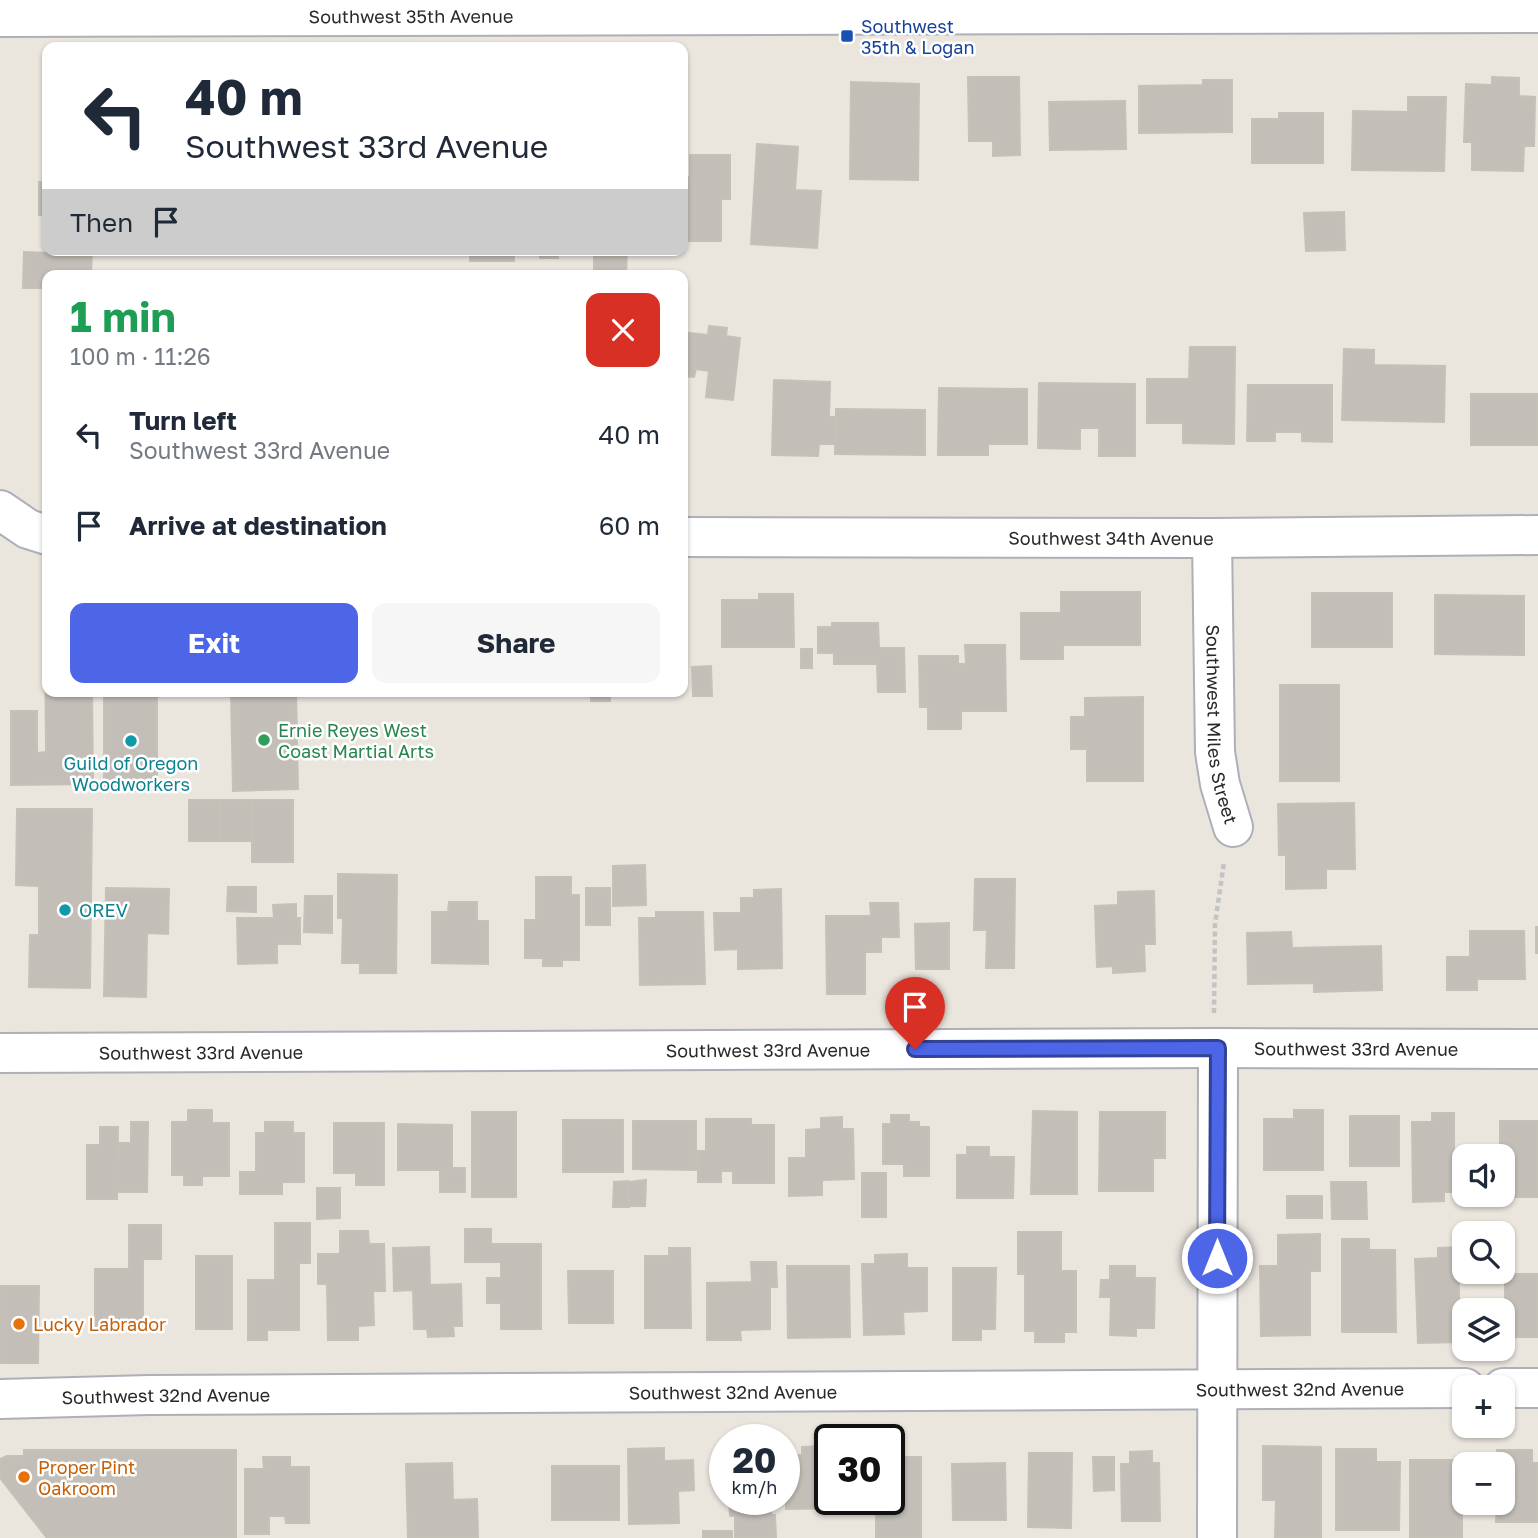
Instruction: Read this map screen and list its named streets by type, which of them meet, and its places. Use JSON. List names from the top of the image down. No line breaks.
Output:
{"streets":{"street":["Southwest 35th Avenue","Southwest 34th Avenue","Southwest Miles Street","Southwest 33rd Avenue","Southwest 32nd Avenue"]},"crossings":[["Southwest 34th Avenue","Southwest Miles Street"],["Southwest Miles Street","Southwest 33rd Avenue"]],"places":{"transit":["Southwest 35th & Logan"],"other":["Ernie Reyes West Coast Martial Arts","Guild of Oregon Woodworkers","OREV","Lucky Labrador","Proper Pint Oakroom"]},"page":{"turn":["40 m","Southwest 33rd Avenue"],"then":"Then","heading":["1 min","100 m · 11:26"],"list":[{"name":"Turn left","note":"Southwest 33rd Avenue","value":"40 m"},{"name":"Arrive at destination","value":"60 m"}],"buttons":["Exit","Share"],"map_buttons":["+","−"],"speed":"20 km/h","limit":"30"}}
